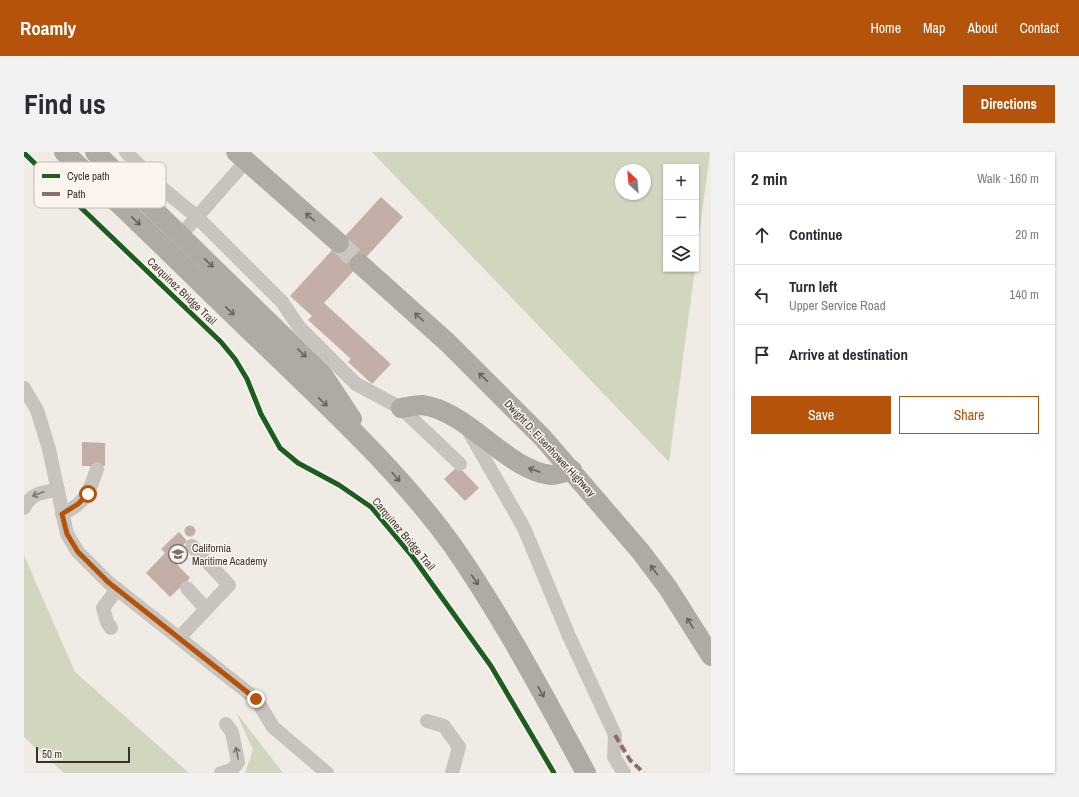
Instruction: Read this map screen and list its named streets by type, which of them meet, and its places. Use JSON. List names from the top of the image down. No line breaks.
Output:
{"streets":{"highway":["Dwight D. Eisenhower Highway"],"cycle path":["Carquinez Bridge Trail"]},"places":{"school or university":["California Maritime Academy"]},"legend":["Cycle path","Path"],"scale_bar":"50 m","north":"top left","page":{"header":"Roamly","nav":["Home","Map","About","Contact"],"title":"Find us","buttons":["Directions",["Save","Share"]],"heading":["2 min","Walk · 160 m"],"map_buttons":["+","−"],"list":[["Continue","20 m"],["Turn left","Upper Service Road","140 m"],"Arrive at destination"],"scale":"50 m"}}
